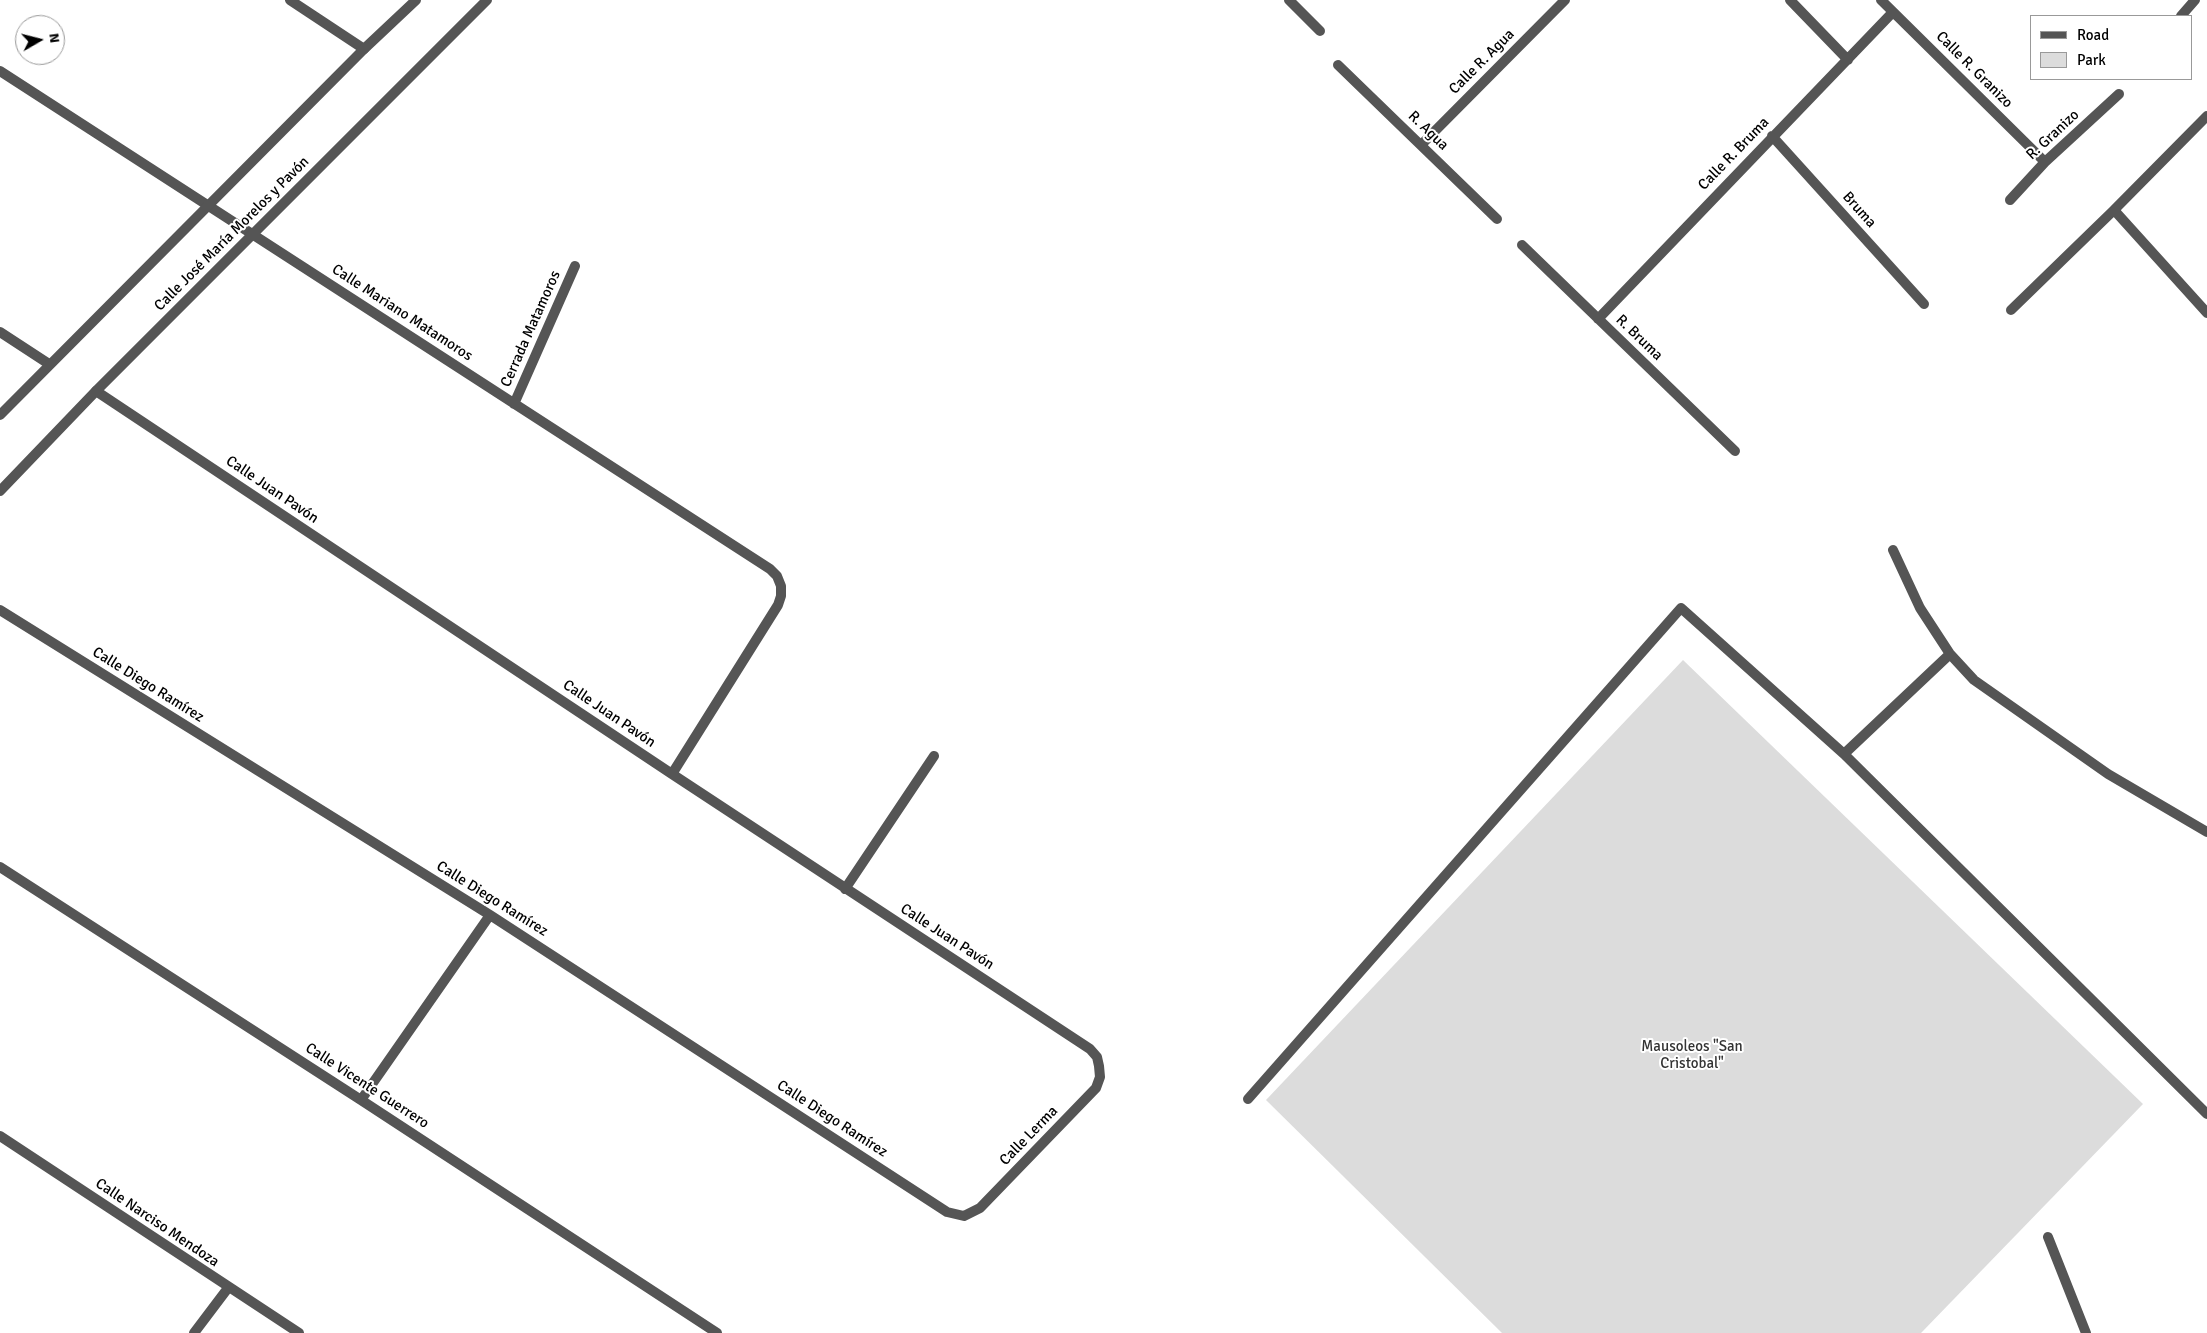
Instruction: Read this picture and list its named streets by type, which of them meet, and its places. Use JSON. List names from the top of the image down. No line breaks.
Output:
{"streets":{"street":["Calle R. Agua","Calle R. Granizo","R. Agua","R. Granizo","Calle R. Bruma","Bruma","Calle José María Morelos y Pavón","Calle Mariano Matamoros","Cerrada Matamoros","R. Bruma","Calle Juan Pavón","Calle Diego Ramírez","Calle Vicente Guerrero","Calle Lerma","Calle Narciso Mendoza"]},"crossings":[["Calle R. Agua","R. Agua"],["Calle R. Granizo","R. Granizo"],["Calle R. Granizo","Calle R. Bruma"],["Calle R. Bruma","Bruma"],["Calle R. Bruma","R. Bruma"],["Calle José María Morelos y Pavón","Calle Mariano Matamoros"],["Calle José María Morelos y Pavón","Calle Juan Pavón"],["Calle Mariano Matamoros","Cerrada Matamoros"],["Calle Mariano Matamoros","Calle Juan Pavón"],["Calle Juan Pavón","Calle Lerma"],["Calle Diego Ramírez","Calle Lerma"]],"parks":["Mausoleos \"San Cristobal\""],"legend":["Road","Park"],"north":"right"}
